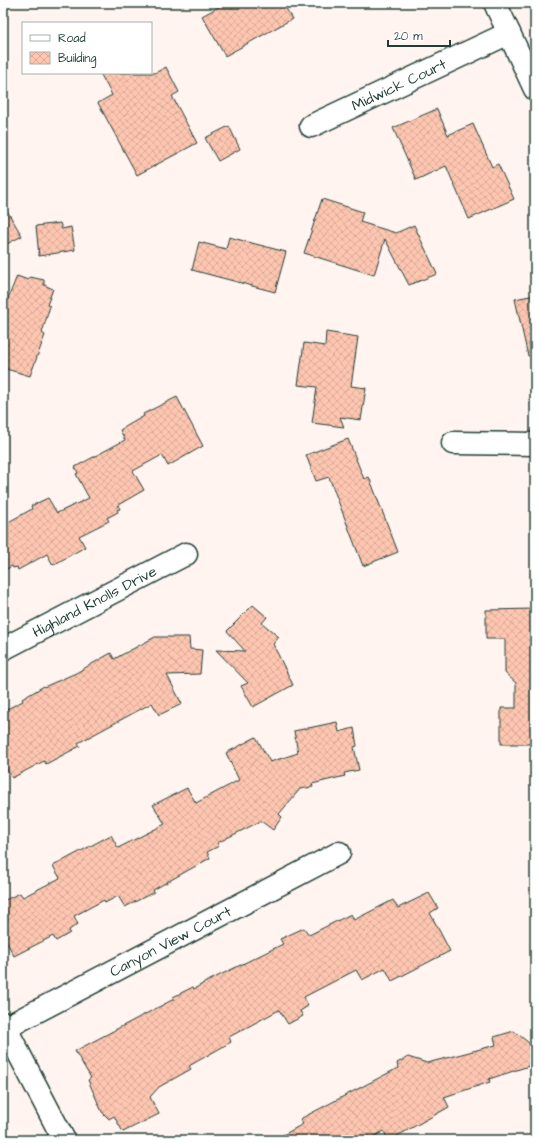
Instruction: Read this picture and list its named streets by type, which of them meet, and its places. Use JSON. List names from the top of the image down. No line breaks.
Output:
{"streets":{"street":["Midwick Court","Highland Knolls Drive","Canyon View Court"]},"legend":["Road","Building"],"scale_bar":"20 m"}
